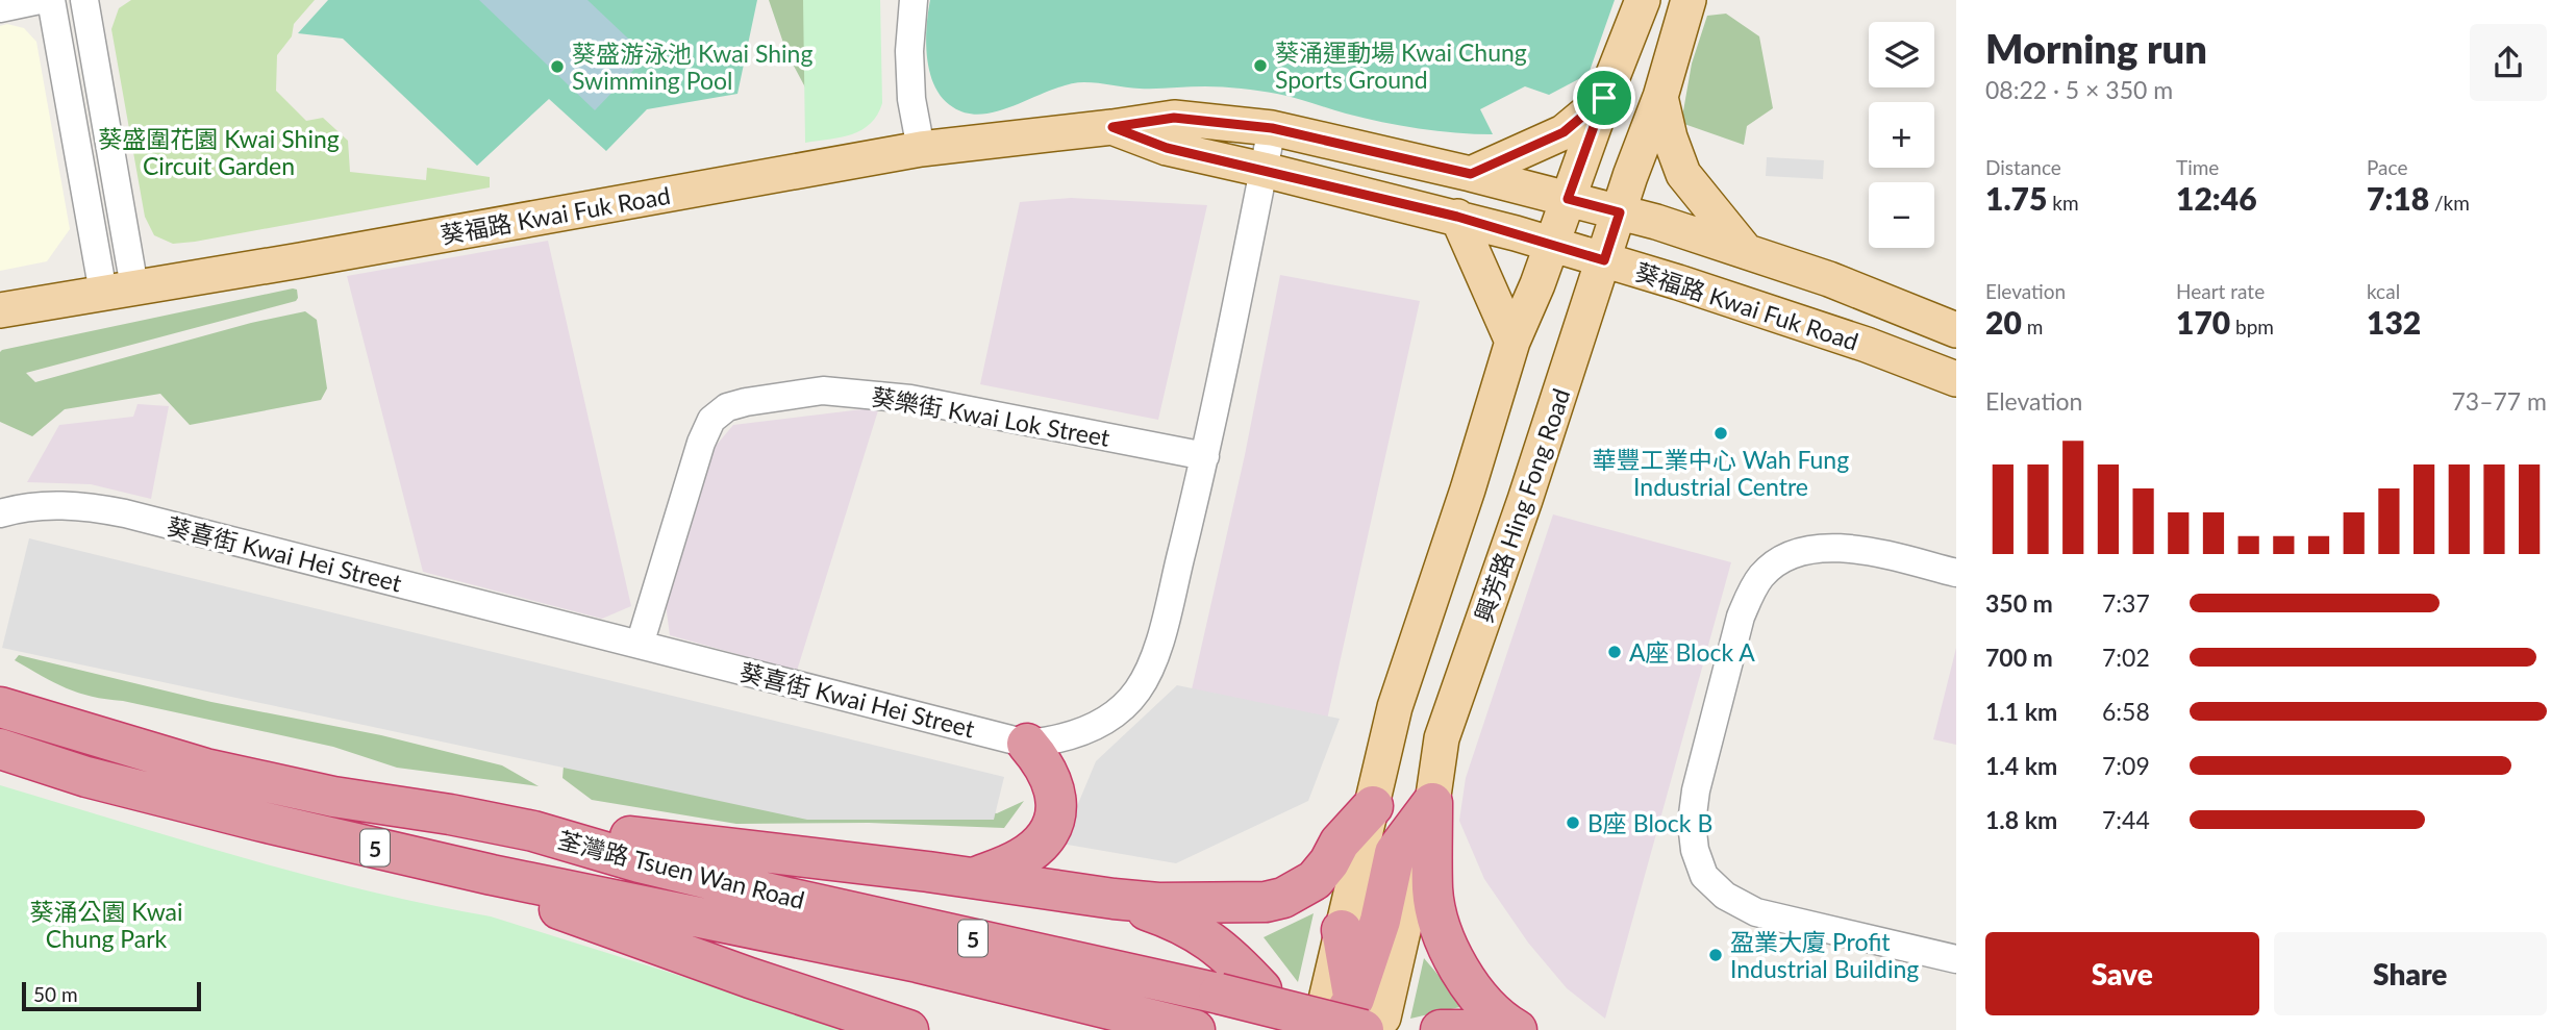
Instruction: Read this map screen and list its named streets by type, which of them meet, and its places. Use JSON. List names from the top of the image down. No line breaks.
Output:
{"streets":{"highway":["5","荃灣路 Tsuen Wan Road"],"main road":["葵福路 Kwai Fuk Road","興芳路 Hing Fong Road"],"street":["葵樂街 Kwai Lok Street","葵喜街 Kwai Hei Street"]},"crossings":[["葵福路 Kwai Fuk Road","興芳路 Hing Fong Road"],["葵福路 Kwai Fuk Road","葵喜街 Kwai Hei Street"],["葵樂街 Kwai Lok Street","葵喜街 Kwai Hei Street"]],"parks":["葵盛圍花園 Kwai Shing Circuit Garden","葵涌公園 Kwai Chung Park"],"places":["葵涌運動場 Kwai Chung Sports Ground","葵盛游泳池 Kwai Shing Swimming Pool","華豐工業中心 Wah Fung Industrial Centre","A座 Block A","B座 Block B","盈業大廈 Profit Industrial Building"],"scale_bar":"50 m","page":{"heading":["Morning run","08:22 · 5 × 350 m"],"map_buttons":["+","−"],"stats":[["Distance","1.75 km"],["Time","12:46"],["Pace","7:18 /km"],["Elevation","20 m"],["Heart rate","170 bpm"],["kcal","132"]],"chart":["Elevation","73–77 m"],"list":[{"name":"350 m","note":"7:37"},{"name":"700 m","note":"7:02"},{"name":"1.1 km","note":"6:58"},{"name":"1.4 km","note":"7:09"},{"name":"1.8 km","note":"7:44"}],"buttons":["Save","Share"],"scale":"50 m"}}
